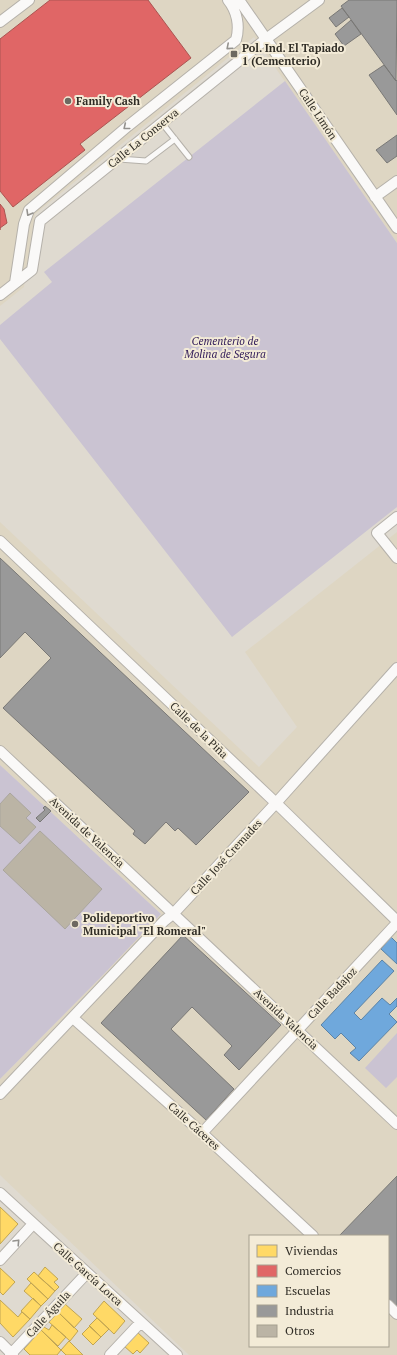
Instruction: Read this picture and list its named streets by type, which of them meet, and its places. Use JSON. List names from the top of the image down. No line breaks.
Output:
{"streets":{"street":["Calle Limón","Calle La Conserva","Calle de la Piña","Avenida de Valencia","Calle José Cremades","Calle Badajoz","Avenida Valencia","Calle Cáceres","Calle García Lorca","Calle Águila"]},"crossings":[["Calle Limón","Calle La Conserva"],["Calle de la Piña","Calle José Cremades"],["Calle de la Piña","Calle Badajoz"],["Avenida de Valencia","Calle José Cremades"],["Avenida de Valencia","Avenida Valencia"],["Calle José Cremades","Avenida Valencia"],["Calle José Cremades","Calle Cáceres"],["Calle Badajoz","Avenida Valencia"],["Calle Badajoz","Calle Cáceres"],["Calle García Lorca","Calle Águila"]],"parks":["Cementerio de Molina de Segura"],"places":{"transit":["Pol. Ind. El Tapiado 1 (Cementerio)"],"other":["Family Cash","Polideportivo Municipal \"El Romeral\""]},"legend":["Viviendas","Comercios","Escuelas","Industria","Otros"]}
